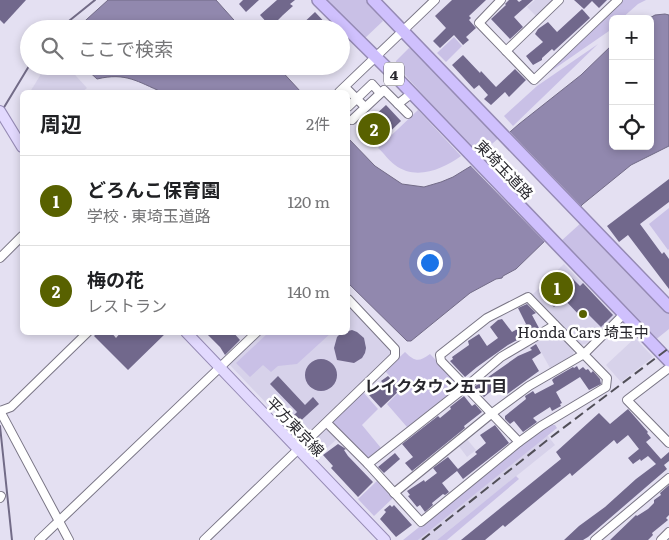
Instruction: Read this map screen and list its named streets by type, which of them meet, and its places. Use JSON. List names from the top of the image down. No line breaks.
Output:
{"streets":{"highway":["4","東埼玉道路"],"main road":["平方東京線"]},"districts":["レイクタウン五丁目"],"places":["Honda Cars 埼玉中"],"page":{"map_buttons":["+","−"],"search":"ここで検索","heading":["周辺","2件"],"pins":["2","1"],"list":[{"mark":"1","name":"どろんこ保育園","note":"学校 · 東埼玉道路","value":"120 m"},{"mark":"2","name":"梅の花","note":"レストラン","value":"140 m"}]}}
